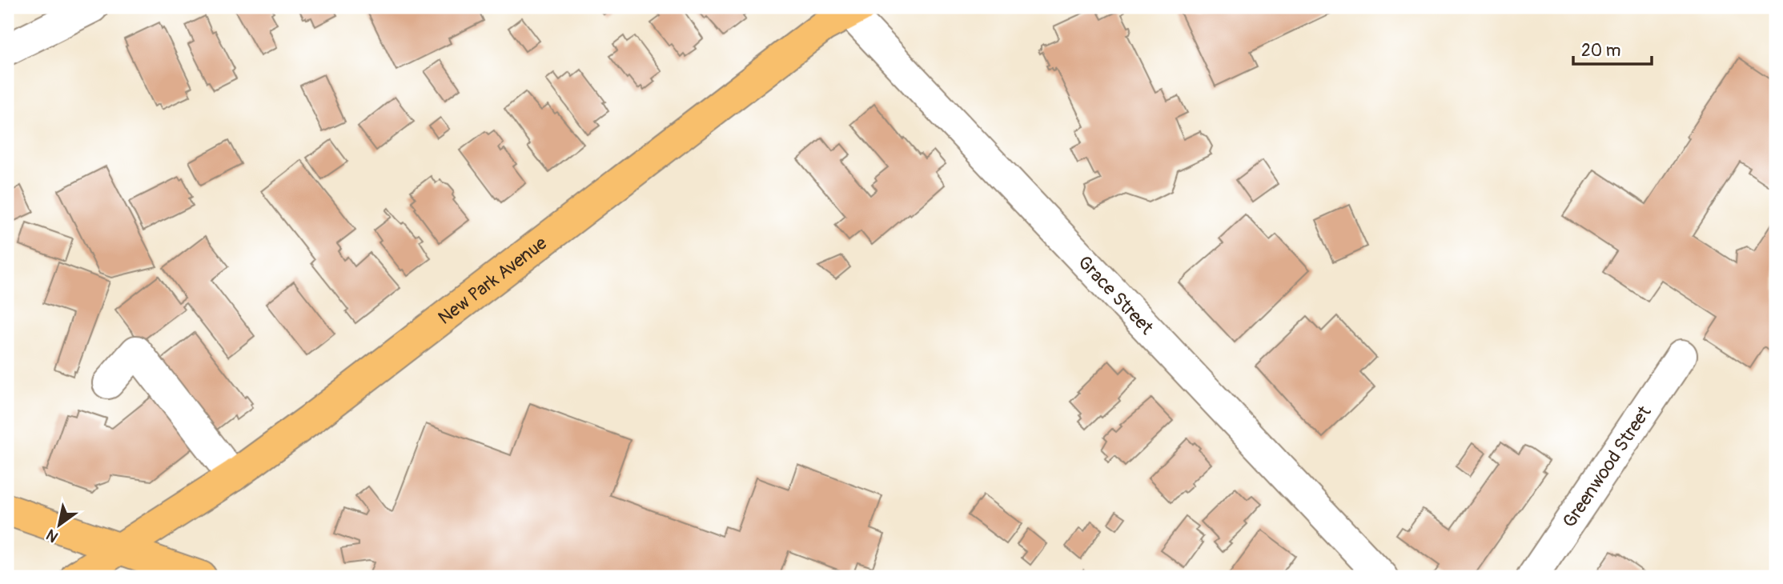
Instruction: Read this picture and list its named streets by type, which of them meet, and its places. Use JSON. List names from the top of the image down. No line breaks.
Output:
{"streets":{"main road":["New Park Avenue"],"street":["Grace Street","Greenwood Street"]},"crossings":[["New Park Avenue","Grace Street"]],"scale_bar":"20 m","north":"bottom left"}
